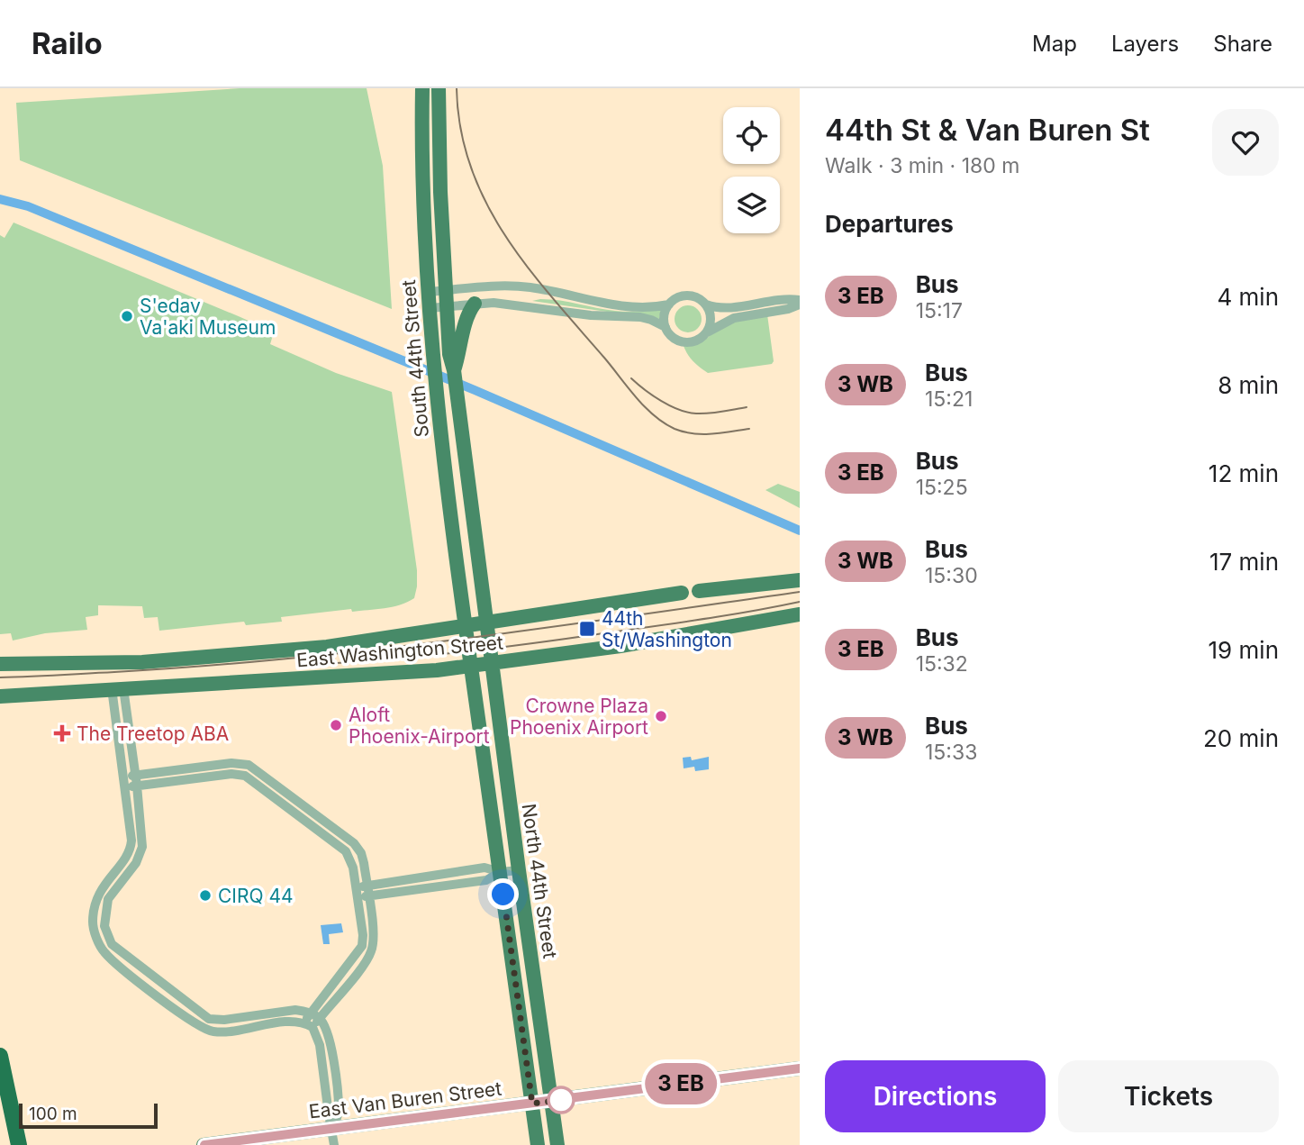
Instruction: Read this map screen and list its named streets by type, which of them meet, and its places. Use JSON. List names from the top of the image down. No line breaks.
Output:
{"streets":{"main road":["South 44th Street","East Washington Street","North 44th Street","East Van Buren Street"]},"crossings":[["South 44th Street","East Washington Street"],["South 44th Street","North 44th Street"],["East Washington Street","North 44th Street"],["North 44th Street","East Van Buren Street"]],"places":{"other":["S'edav Va'aki Museum","Crowne Plaza Phoenix Airport","Aloft Phoenix-Airport","CIRQ 44"],"transit":["44th St/Washington"],"health":["The Treetop ABA"]},"scale_bar":"100 m","page":{"header":"Railo","nav":["Map","Layers","Share"],"on_map":"3 EB","heading":[["44th St & Van Buren St","Walk · 3 min · 180 m"],"Departures"],"list":[{"mark":"3 EB","name":"Bus","note":"15:17","value":"4 min"},{"mark":"3 WB","name":"Bus","note":"15:21","value":"8 min"},{"mark":"3 EB","name":"Bus","note":"15:25","value":"12 min"},{"mark":"3 WB","name":"Bus","note":"15:30","value":"17 min"},{"mark":"3 EB","name":"Bus","note":"15:32","value":"19 min"},{"mark":"3 WB","name":"Bus","note":"15:33","value":"20 min"}],"buttons":["Directions","Tickets"],"scale":"100 m"}}
